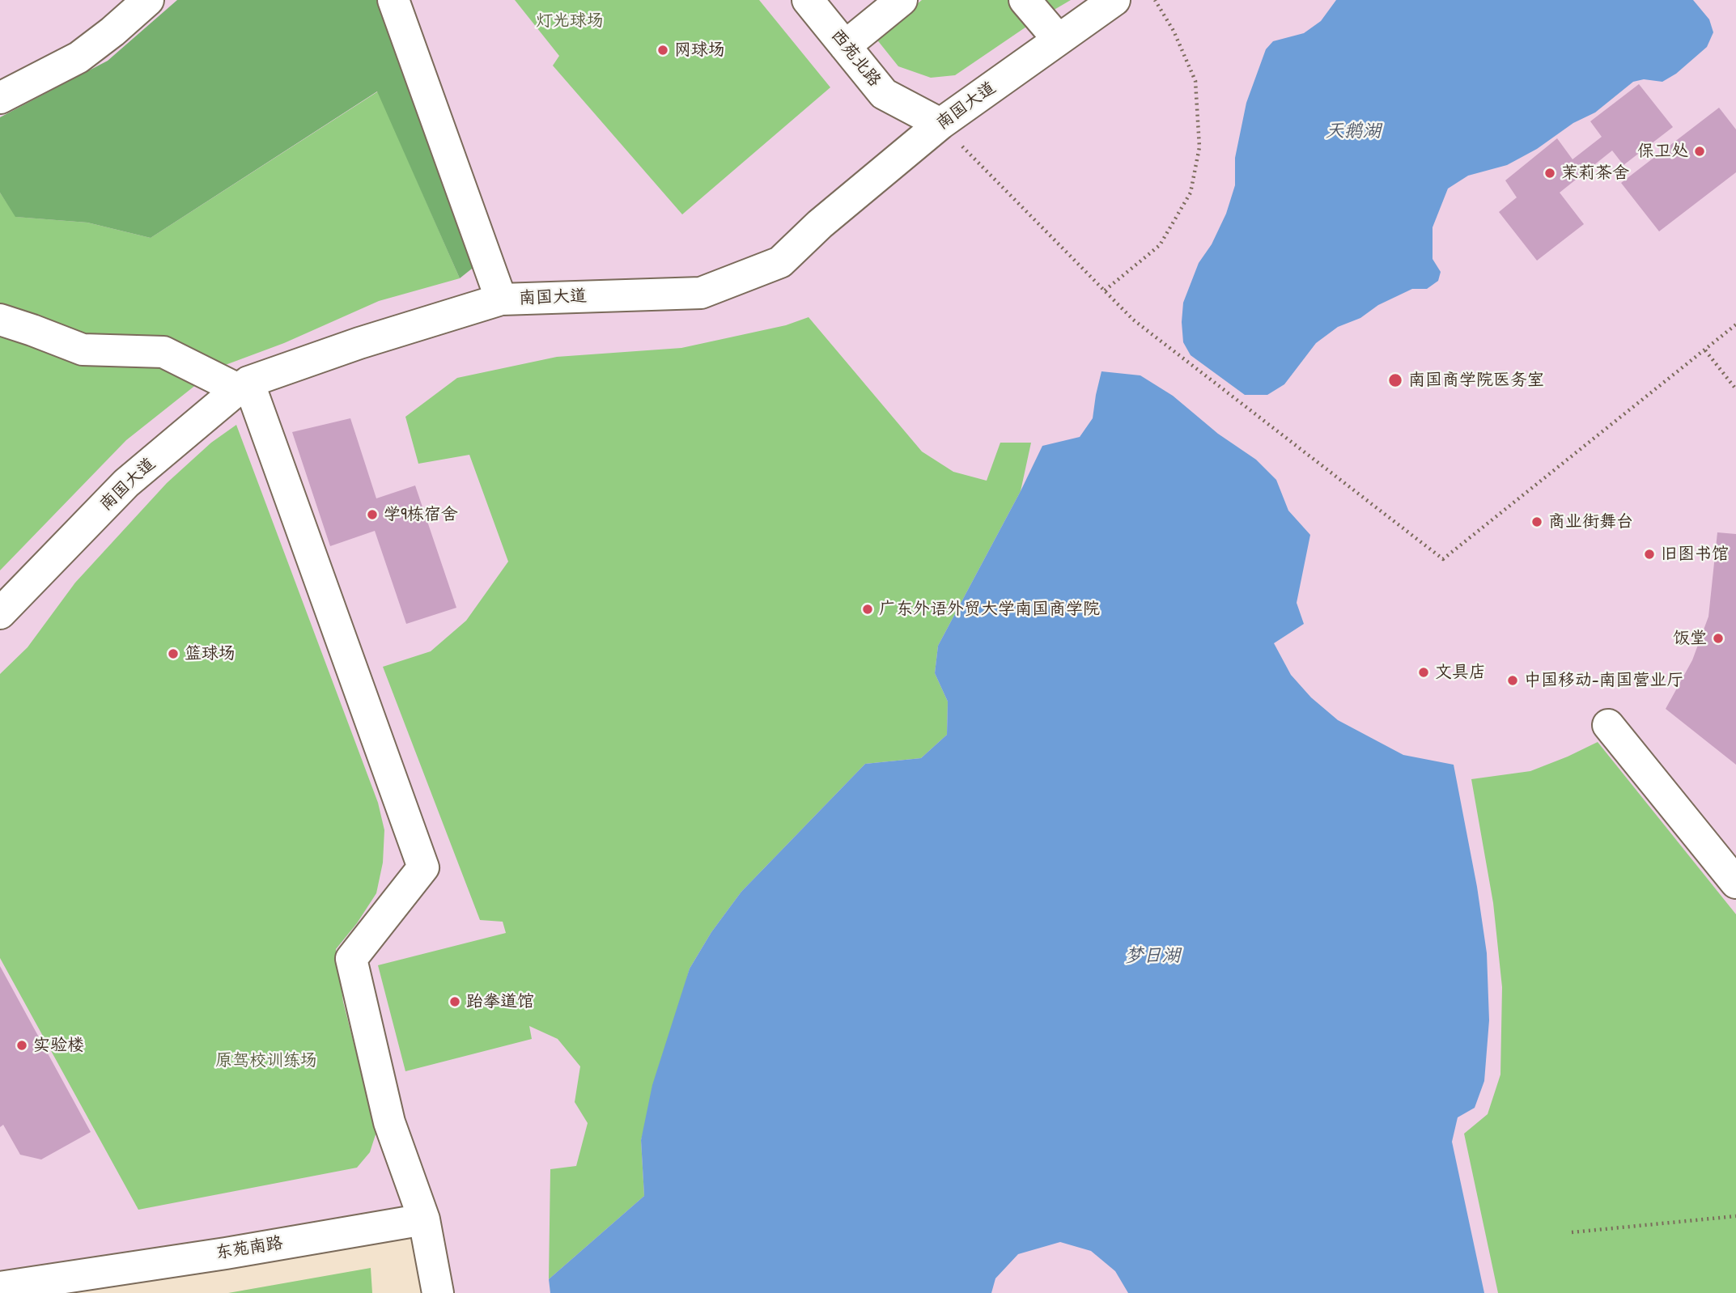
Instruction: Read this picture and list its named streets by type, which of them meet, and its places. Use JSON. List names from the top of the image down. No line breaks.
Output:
{"streets":{"street":["西苑北路","南国大道","东苑南路"]},"crossings":[["西苑北路","南国大道"]],"water":["天鹅湖","梦日湖"],"parks":["灯光球场","原驾校训练场"],"places":["网球场","保卫处","茉莉茶舍","南国商学院医务室","学9栋宿舍","商业街舞台","旧图书馆","广东外语外贸大学南国商学院","饭堂","篮球场","文具店","中国移动-南国营业厅","跆拳道馆","实验楼"]}
